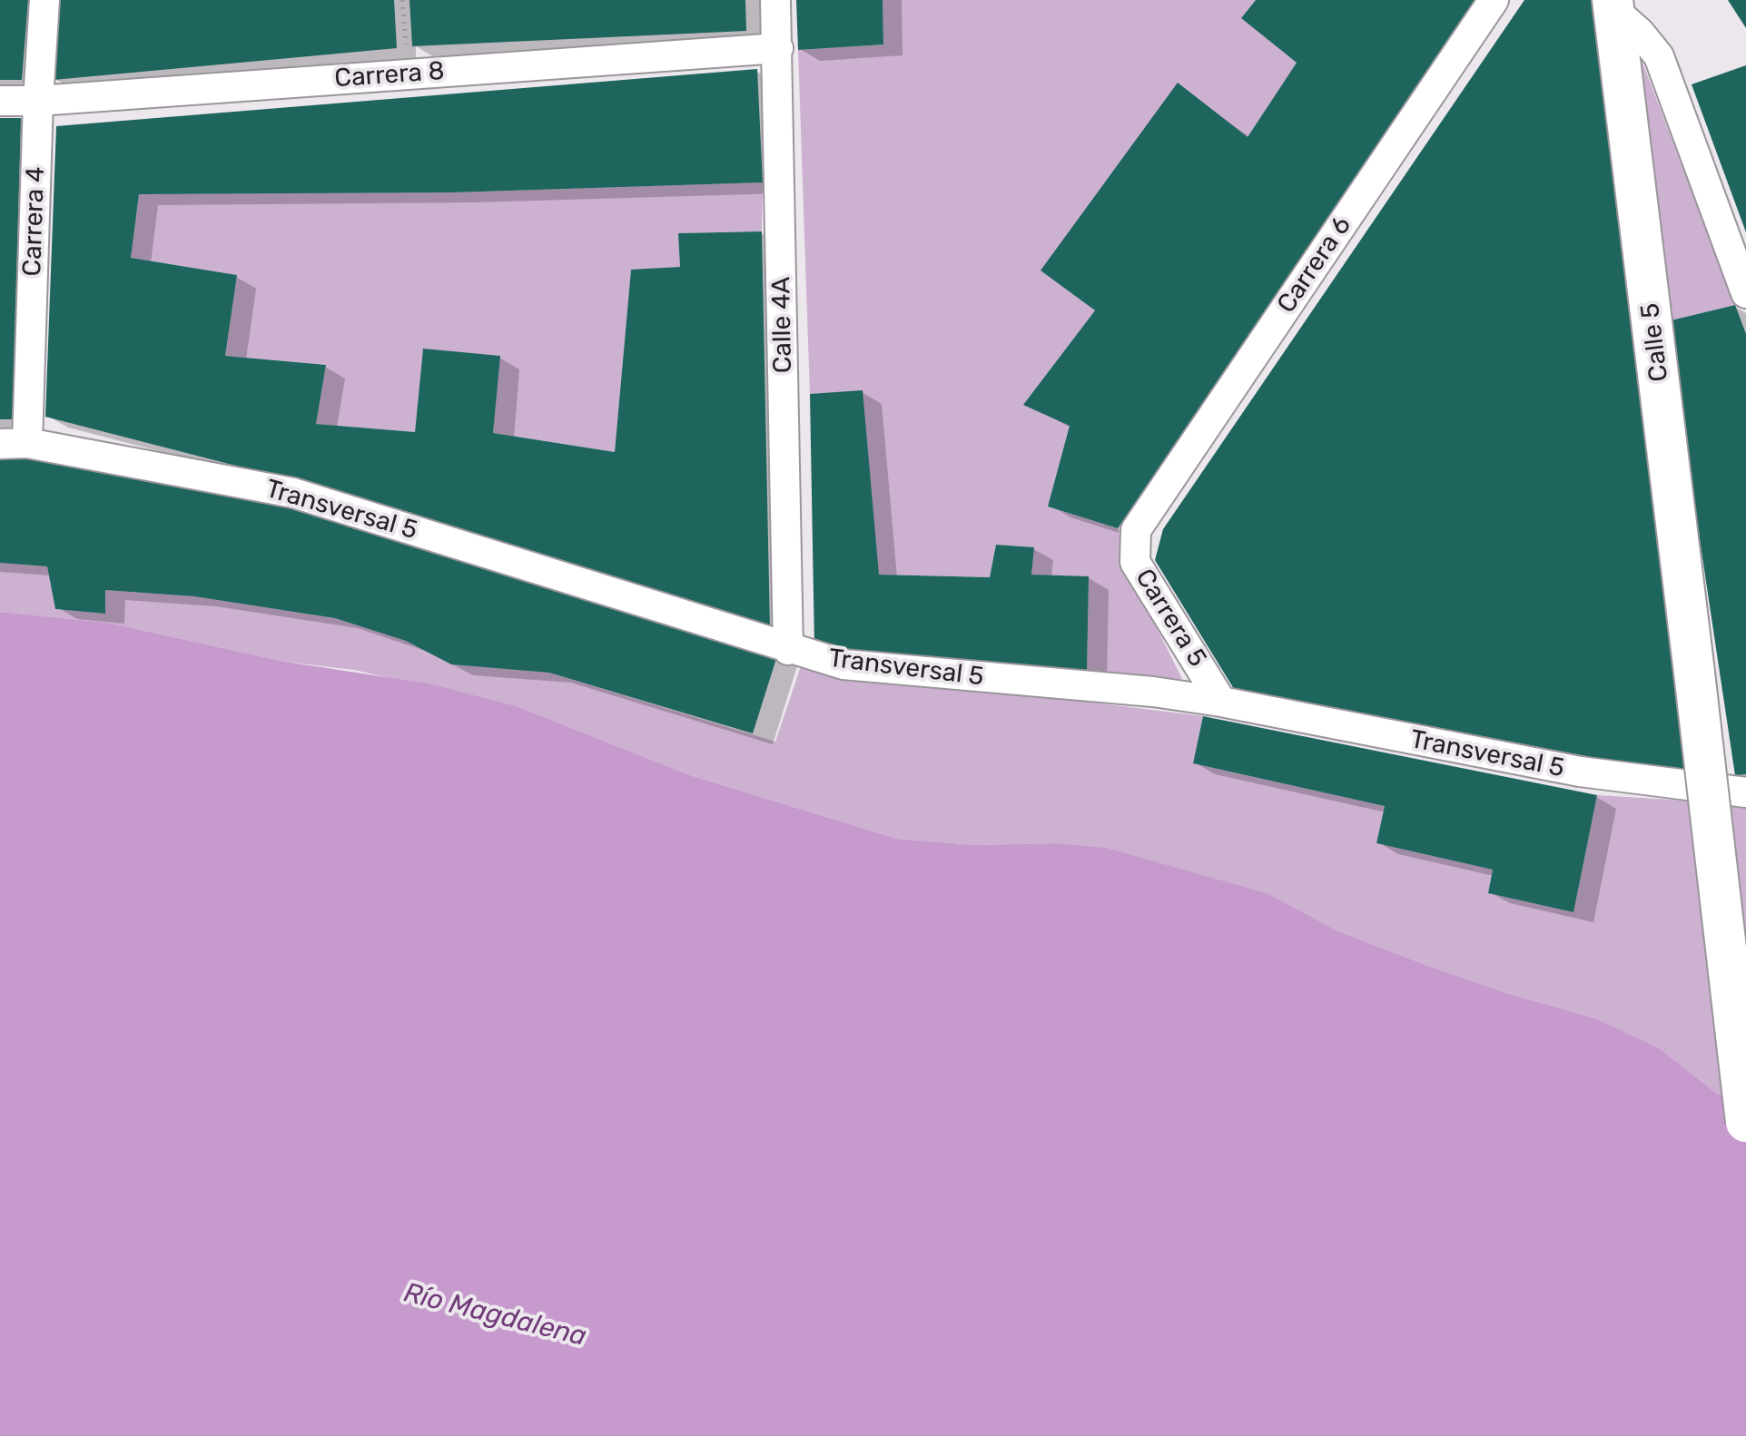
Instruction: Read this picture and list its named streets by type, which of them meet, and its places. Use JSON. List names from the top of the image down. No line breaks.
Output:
{"streets":{"main road":["Calle 5"],"street":["Carrera 8","Carrera 4","Carrera 6","Calle 4A","Transversal 5","Carrera 5"]},"crossings":[["Carrera 8","Carrera 4"],["Carrera 8","Calle 4A"],["Carrera 4","Transversal 5"],["Carrera 6","Carrera 5"],["Calle 4A","Transversal 5"],["Transversal 5","Carrera 5"]],"water":["Río Magdalena"]}
